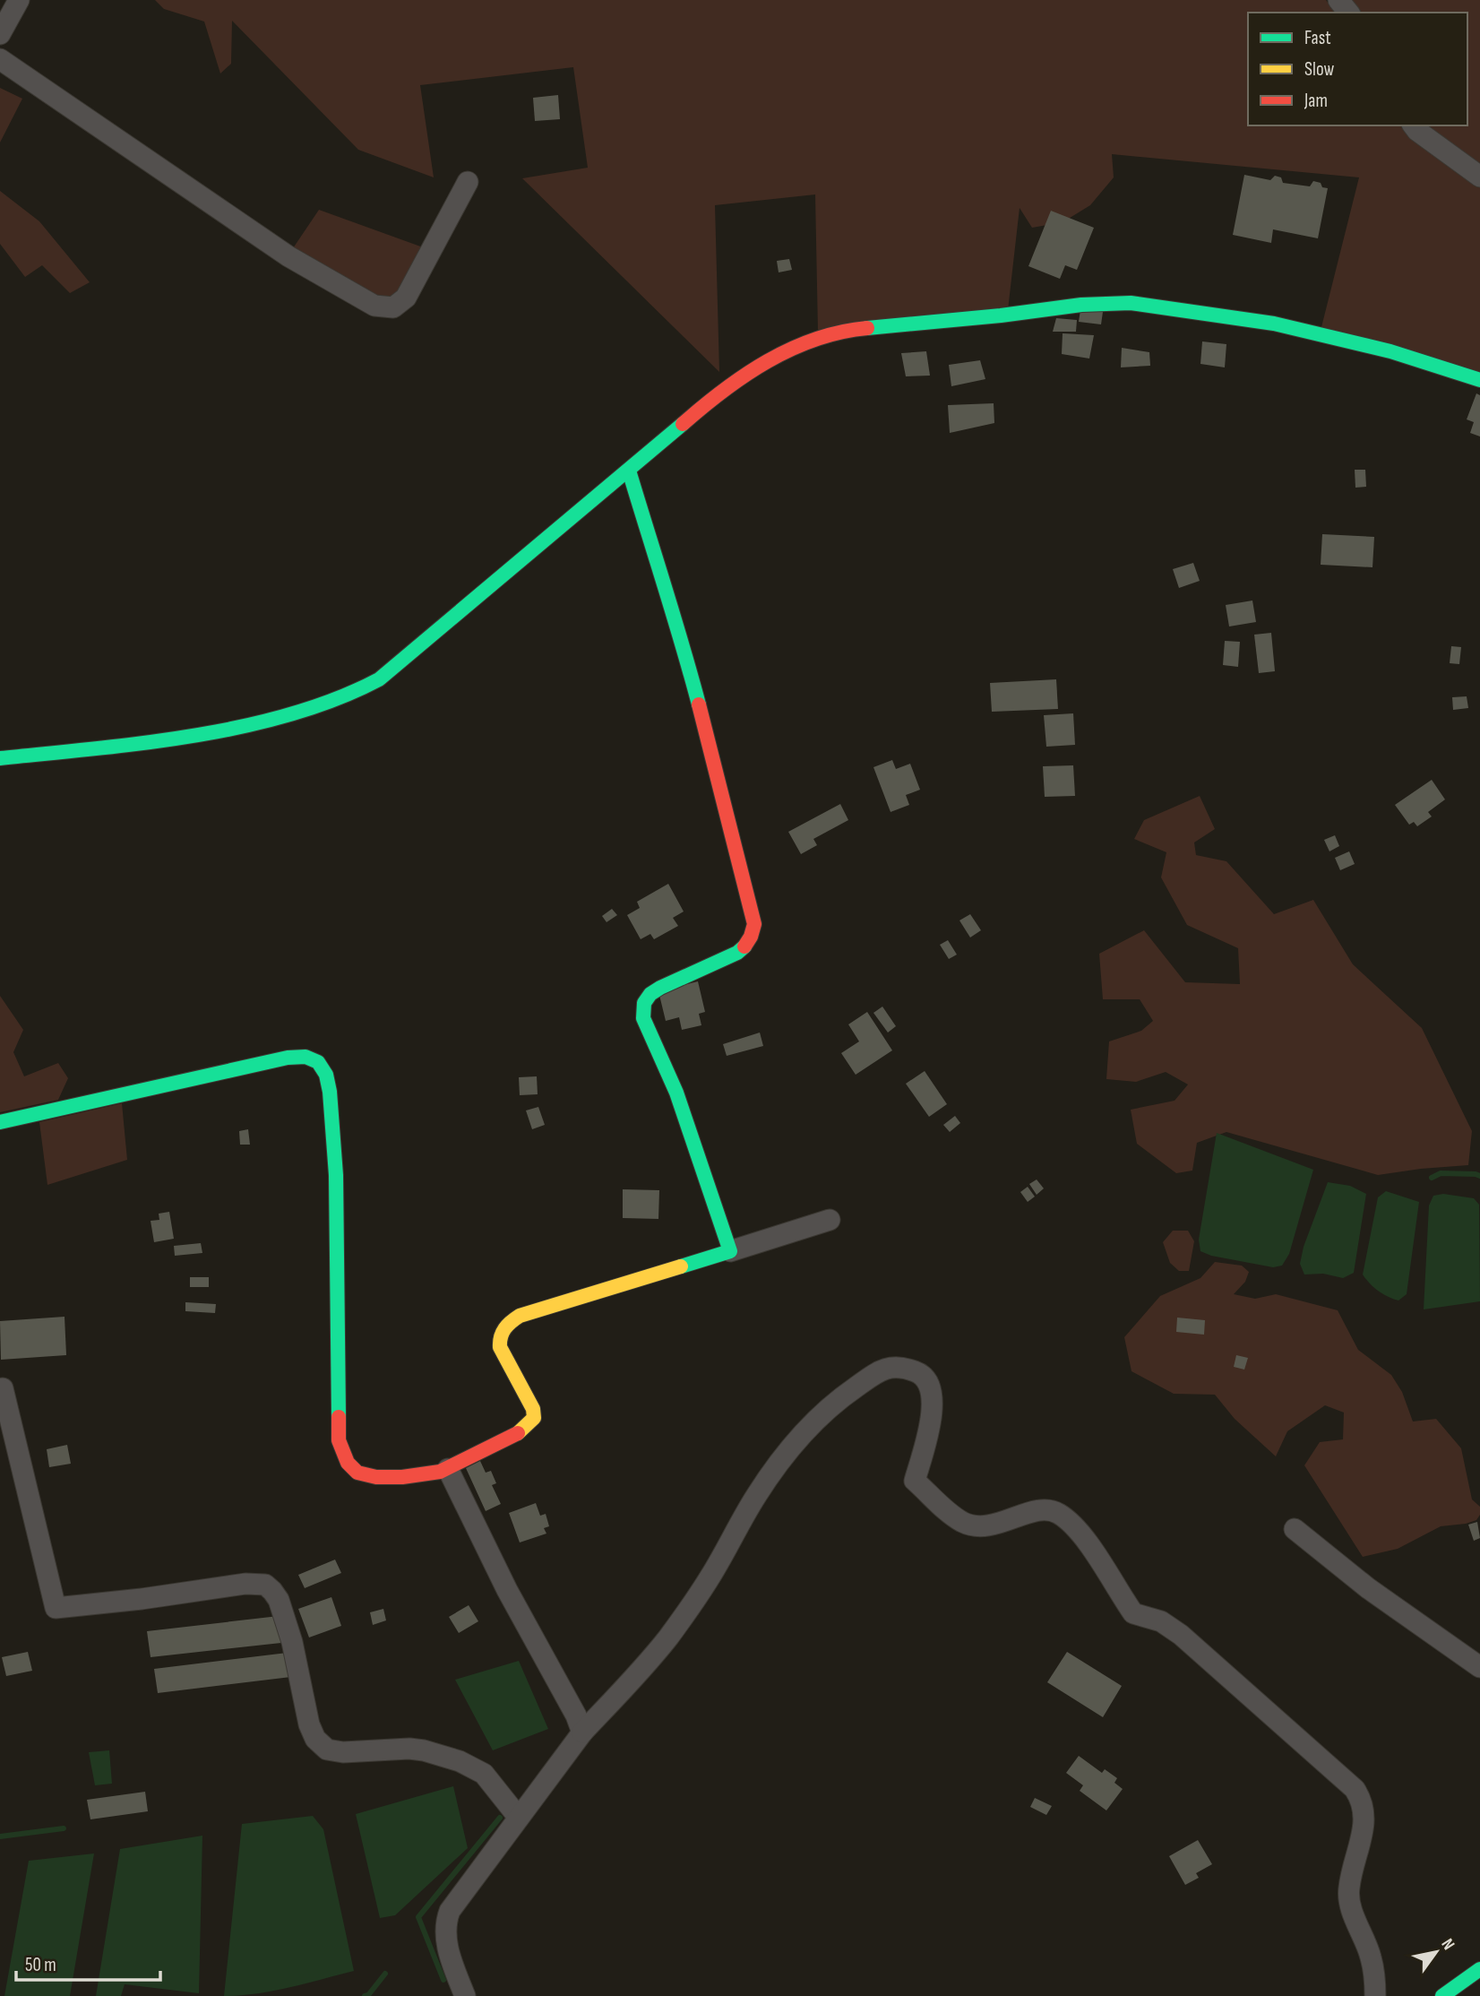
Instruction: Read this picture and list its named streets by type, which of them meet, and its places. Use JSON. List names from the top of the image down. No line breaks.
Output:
{"legend":["Fast","Slow","Jam"],"scale_bar":"50 m","north":"top right"}
